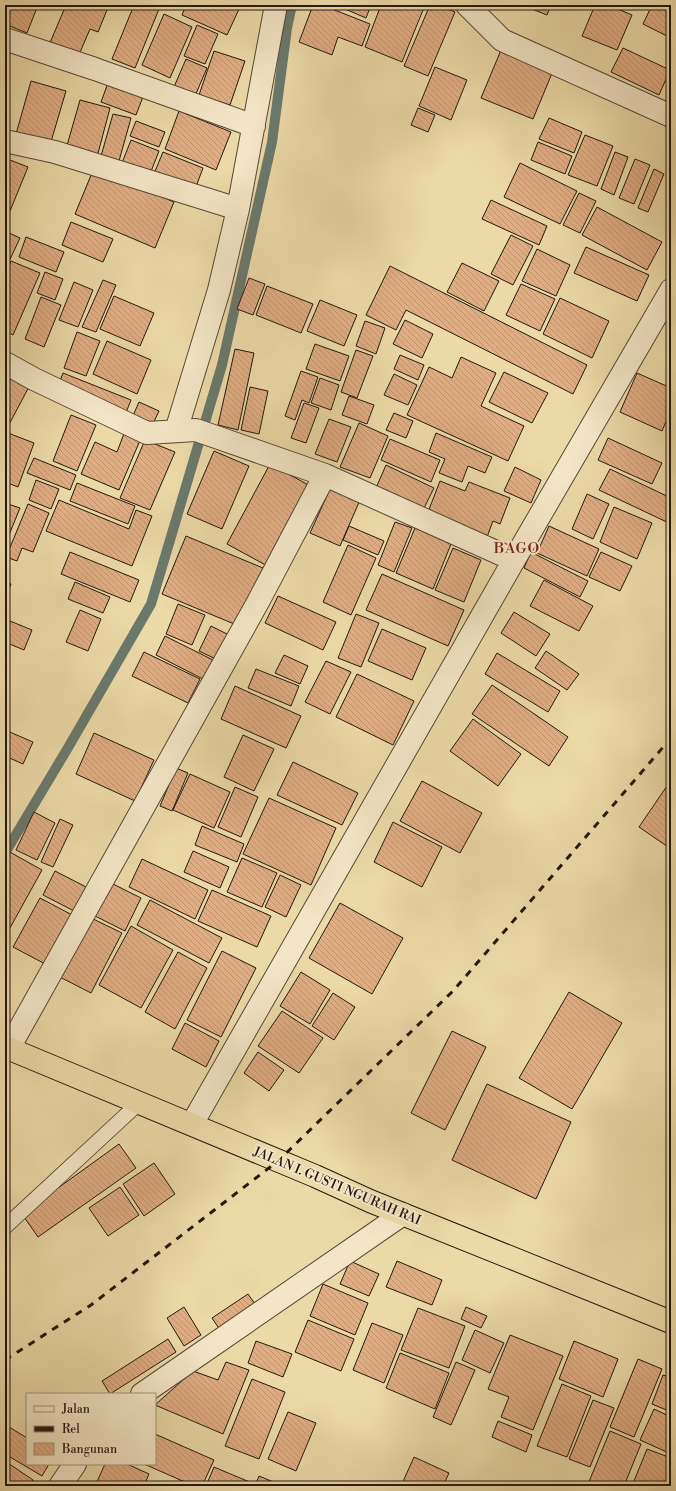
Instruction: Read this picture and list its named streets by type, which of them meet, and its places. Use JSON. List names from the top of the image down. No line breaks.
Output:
{"streets":{"highway":["JALAN I. GUSTI NGURAH RAI"]},"districts":["BAGO"],"legend":["Jalan","Rel","Bangunan"]}
